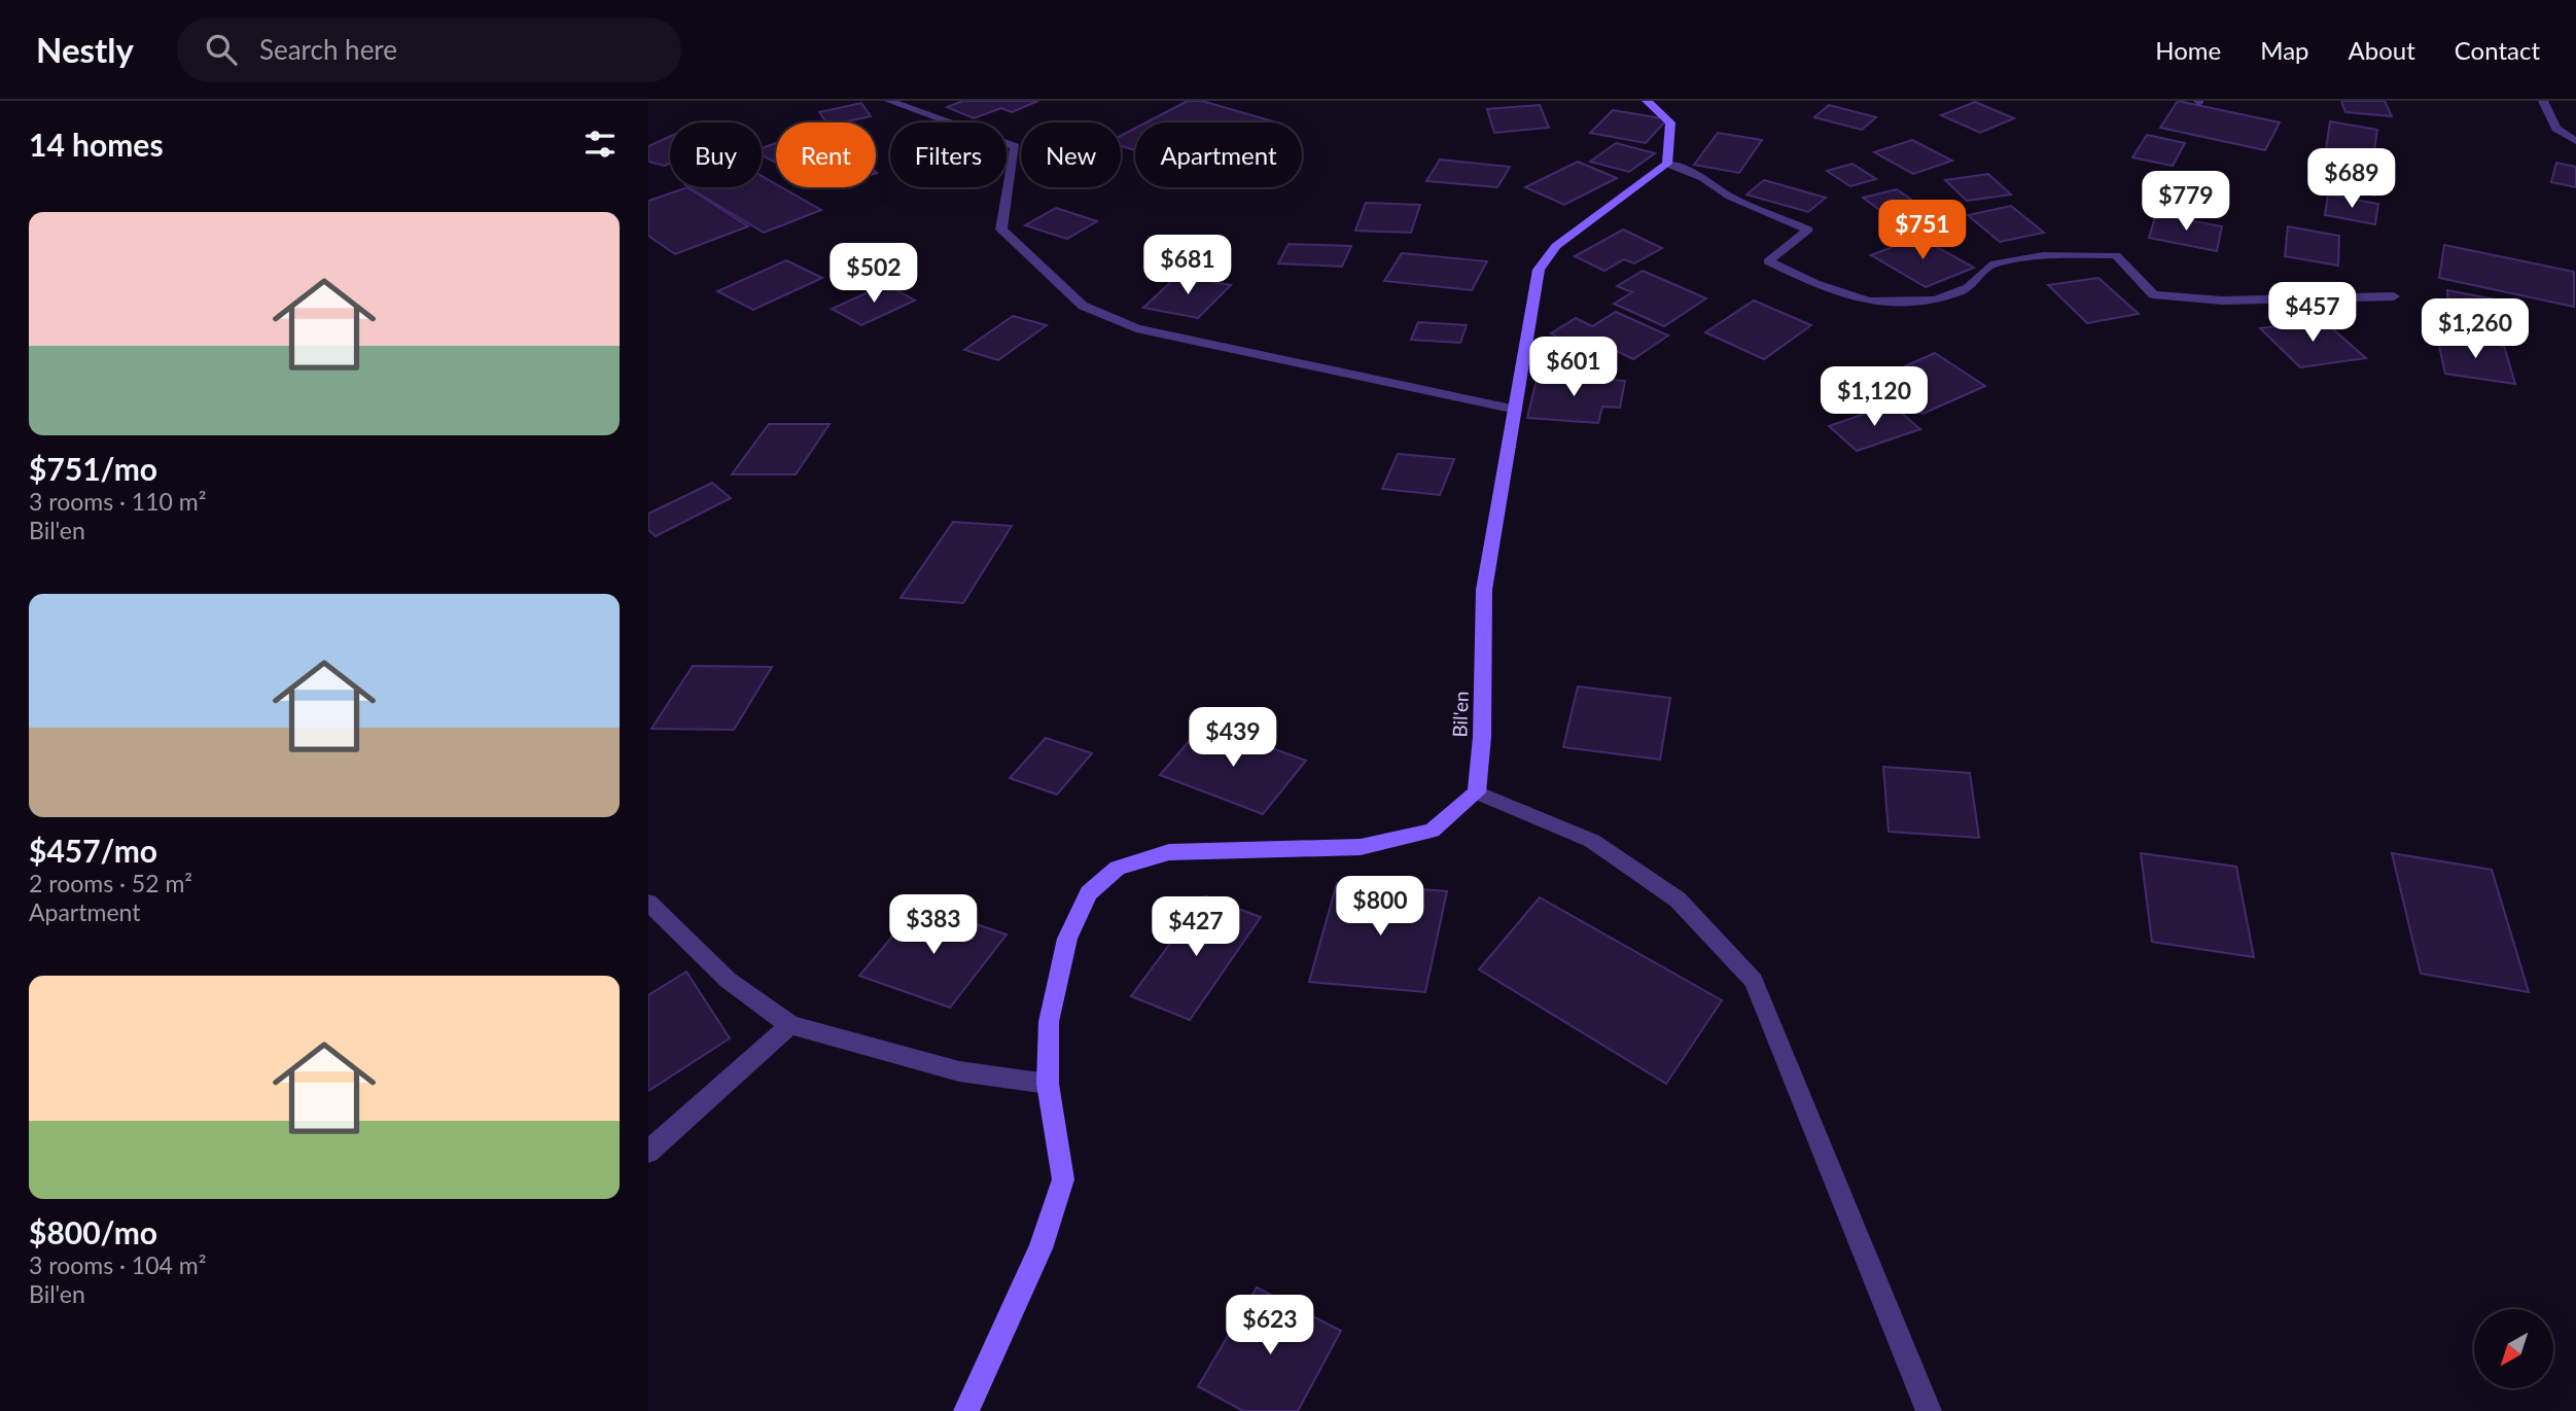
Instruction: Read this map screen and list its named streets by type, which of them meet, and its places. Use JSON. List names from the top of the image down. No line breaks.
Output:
{"streets":{"street":["Bil'en"]},"north":"bottom left","page":{"header":"Nestly","search":"Search here","nav":["Home","Map","About","Contact"],"heading":"14 homes","chip":["Buy","Rent","Filters","New","Apartment"],"price":["$689","$779","$751","$681","$502","$457","$1,260","$601","$1,120","$439","$800","$383","$427","$623"],"list":[{"name":"$751/mo","note":"3 rooms · 110 m² · Bil'en"},{"name":"$457/mo","note":"2 rooms · 52 m² · Apartment"},{"name":"$800/mo","note":"3 rooms · 104 m² · Bil'en"}]}}
